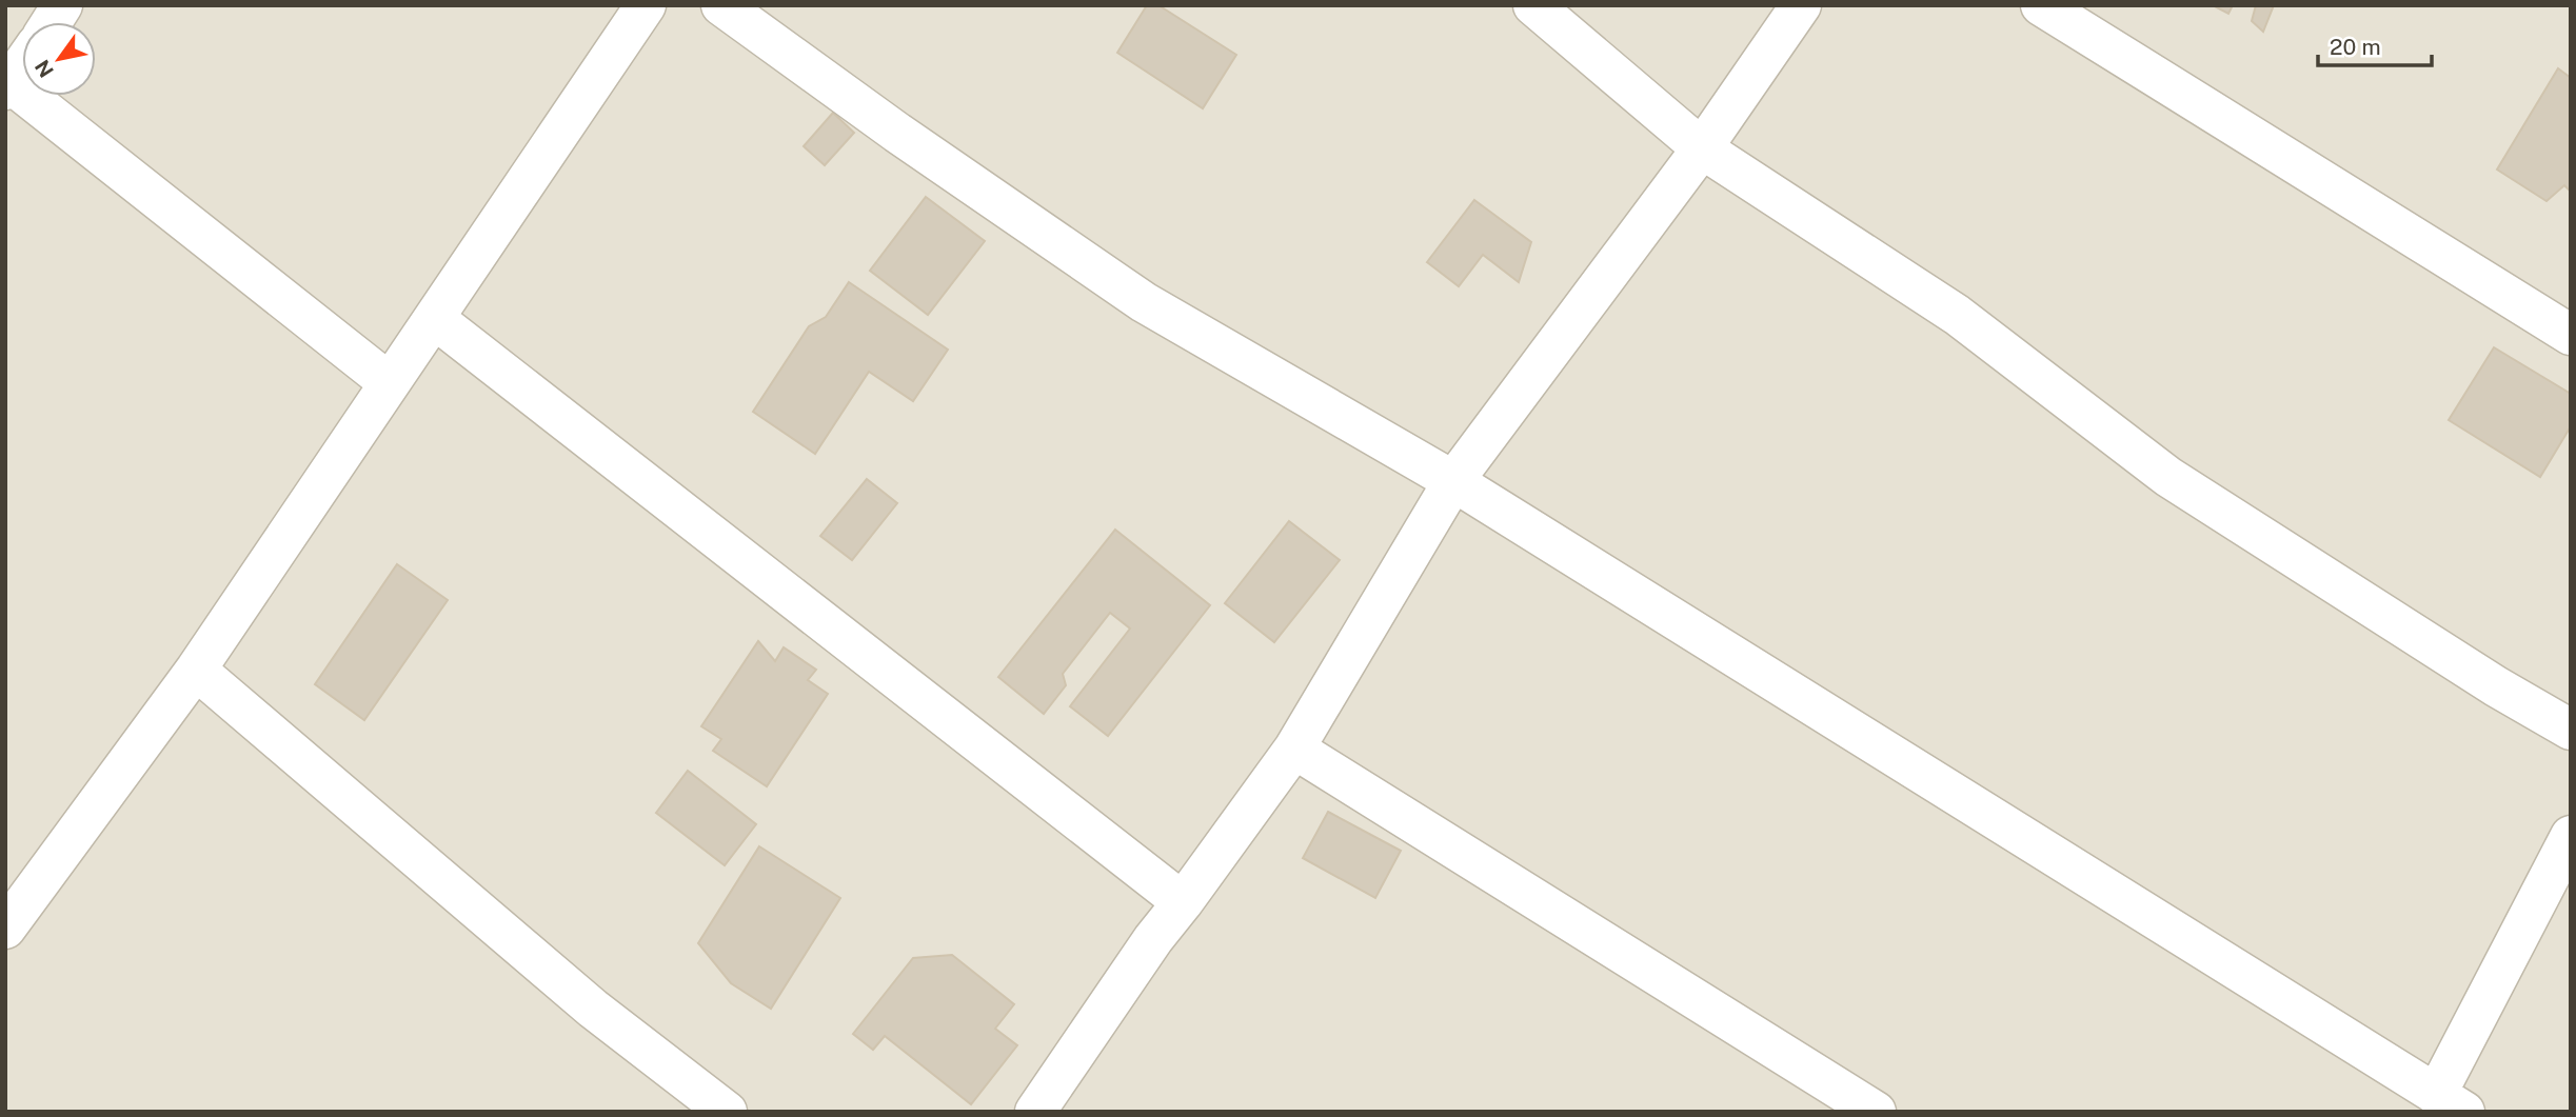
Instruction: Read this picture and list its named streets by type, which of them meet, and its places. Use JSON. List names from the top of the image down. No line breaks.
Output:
{"scale_bar":"20 m","north":"bottom left"}
